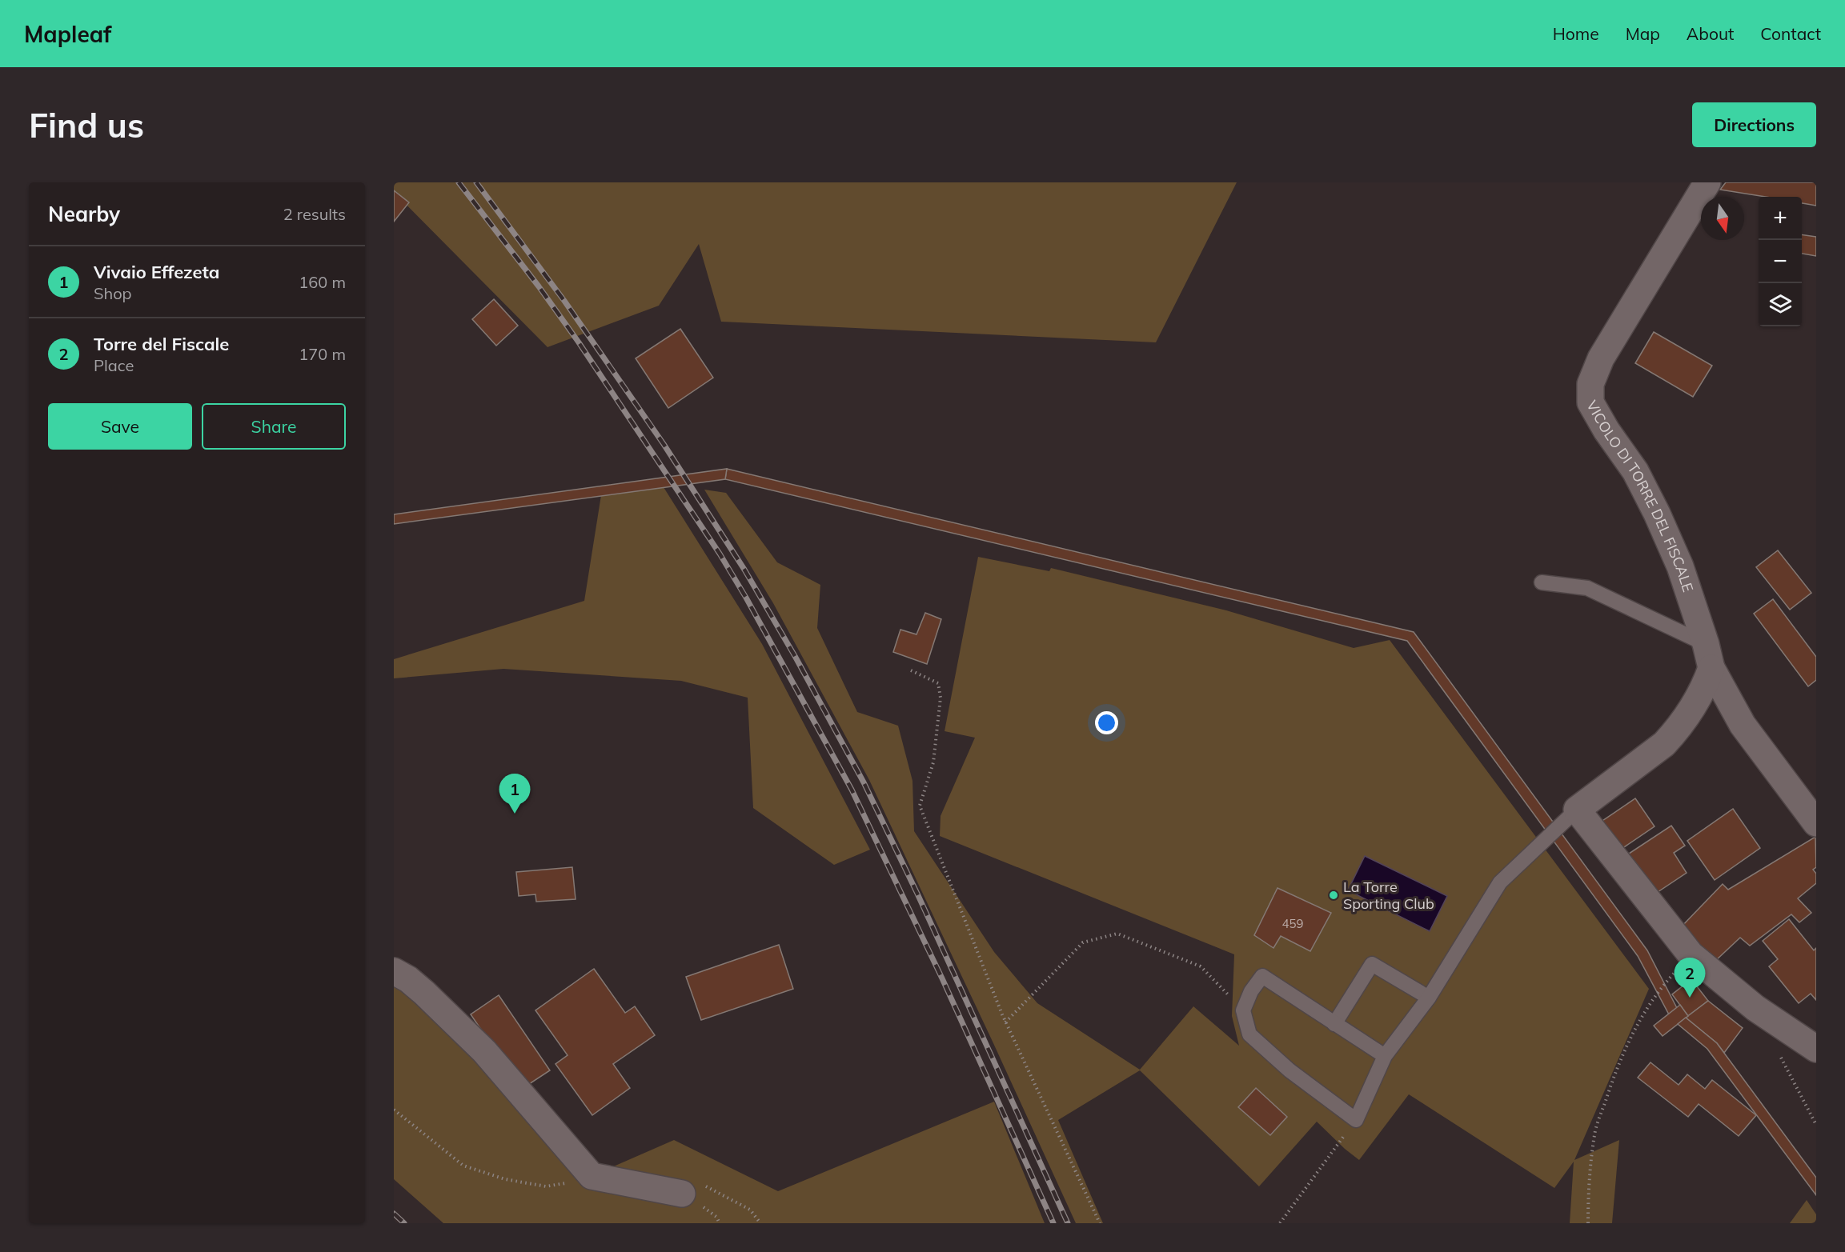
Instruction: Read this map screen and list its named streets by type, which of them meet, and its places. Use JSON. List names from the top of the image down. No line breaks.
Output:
{"streets":{"street":["VICOLO DI TORRE DEL FISCALE"]},"places":["La Torre Sporting Club"],"house_numbers":["459"],"north":"bottom","page":{"header":"Mapleaf","nav":["Home","Map","About","Contact"],"buttons":["Directions",["Save","Share"]],"title":"Find us","heading":["Nearby","2 results"],"map_buttons":["+","−"],"list":[{"mark":"1","name":"Vivaio Effezeta","note":"Shop","value":"160 m"},{"mark":"2","name":"Torre del Fiscale","note":"Place","value":"170 m"}],"pins":["1","2"]}}
